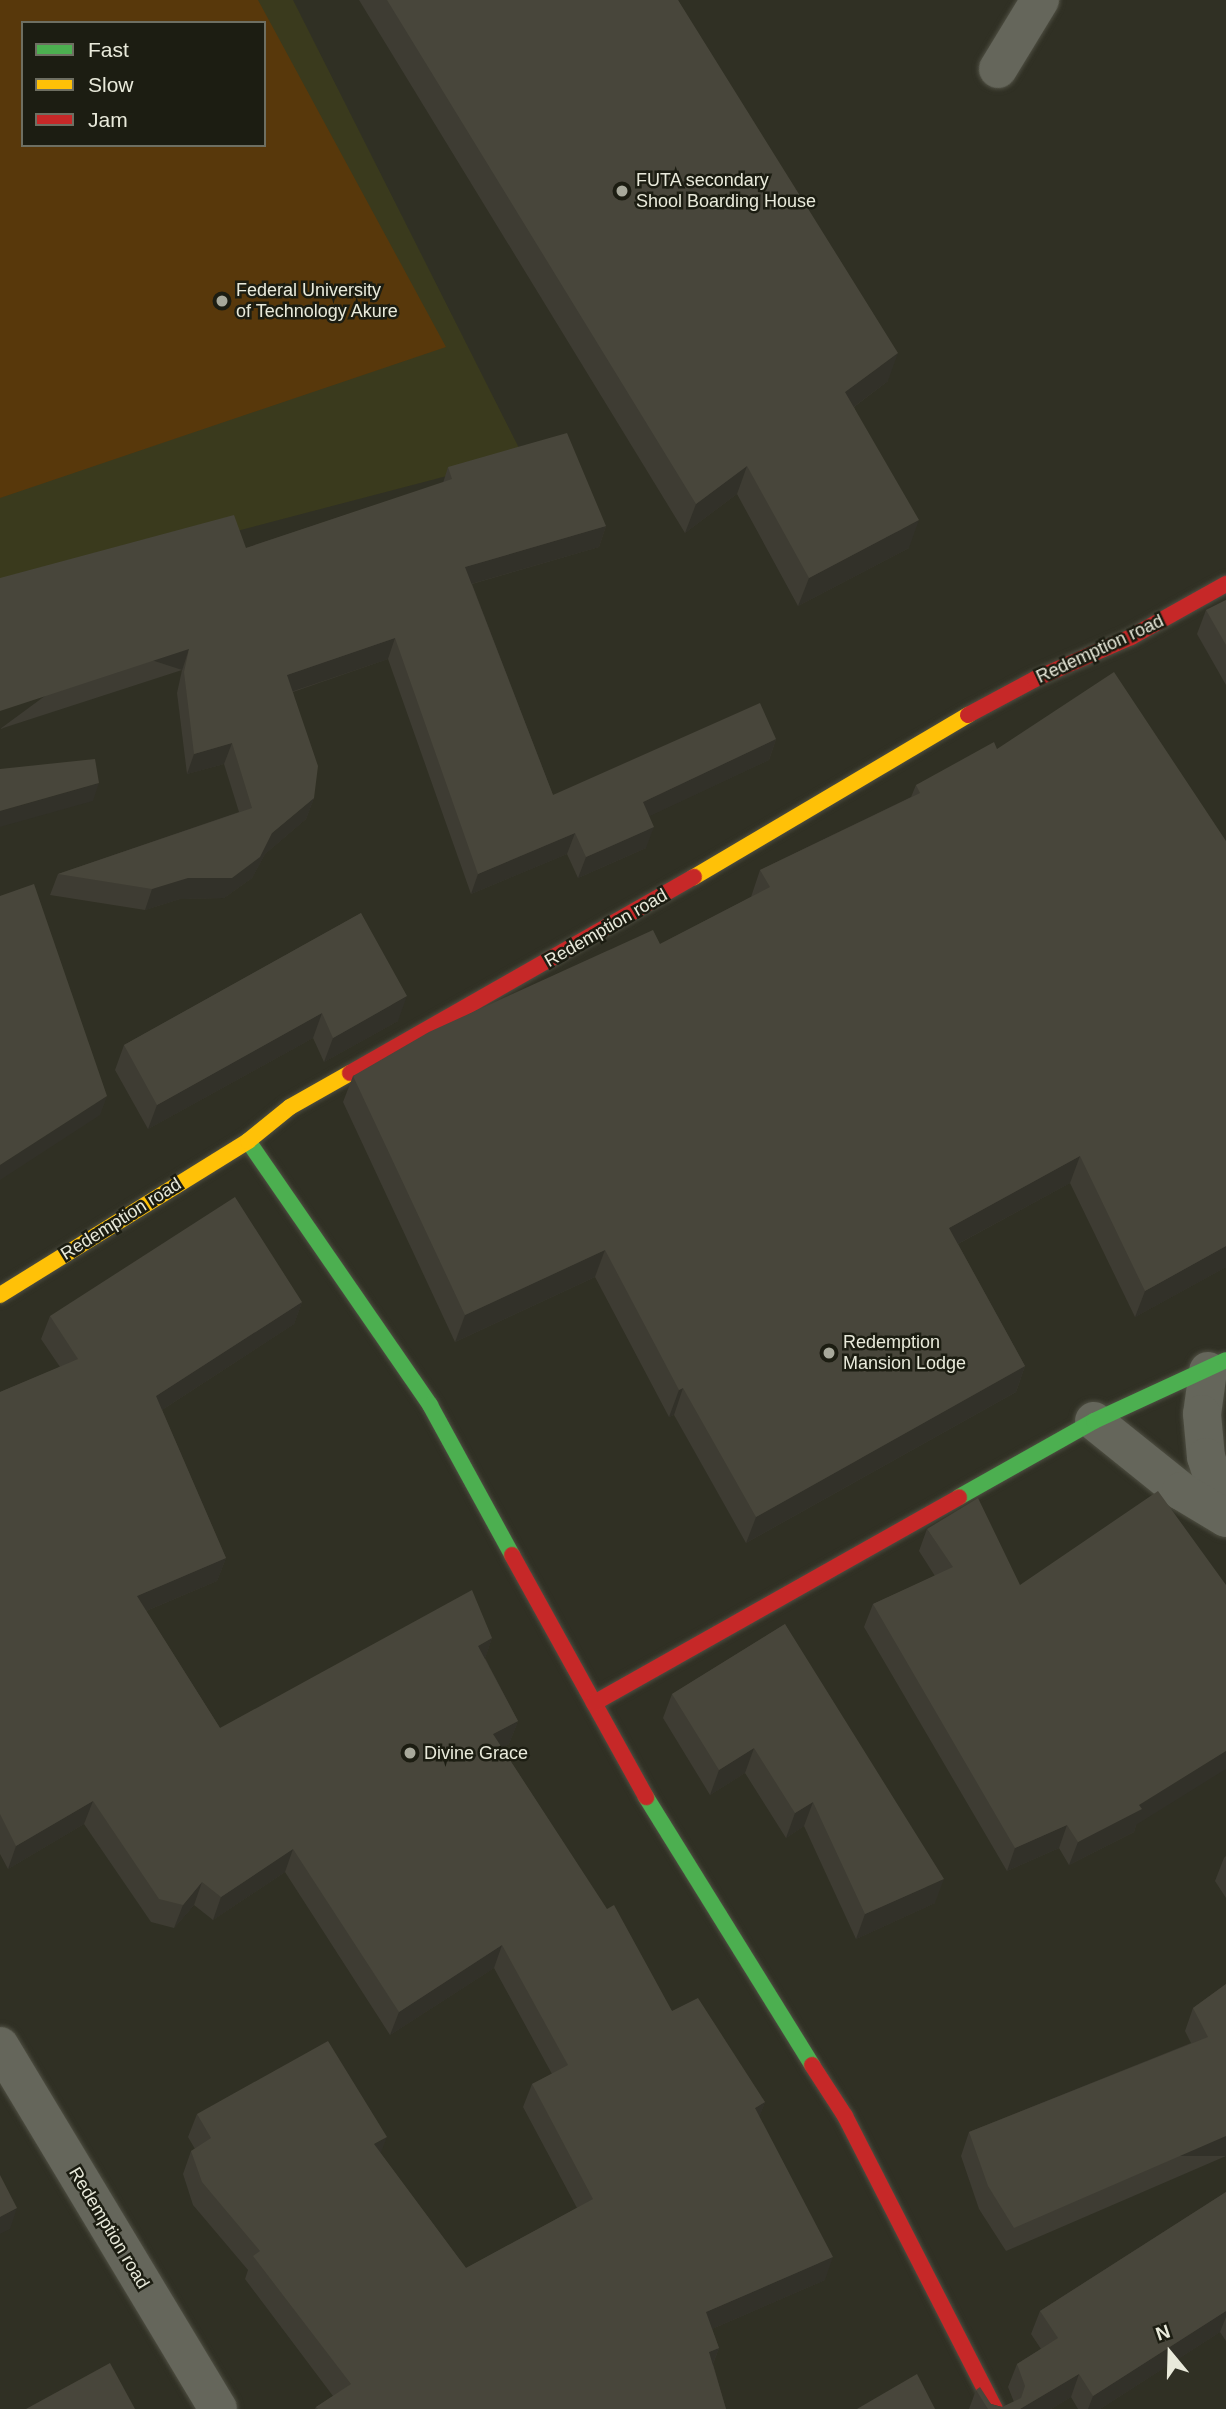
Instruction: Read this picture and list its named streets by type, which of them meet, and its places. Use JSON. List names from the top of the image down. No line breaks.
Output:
{"streets":{"street":["Redemption road"]},"places":["FUTA secondary Shool Boarding House","Federal University of Technology Akure","Redemption Mansion Lodge","Divine Grace"],"legend":["Fast","Slow","Jam"],"north":"top"}
